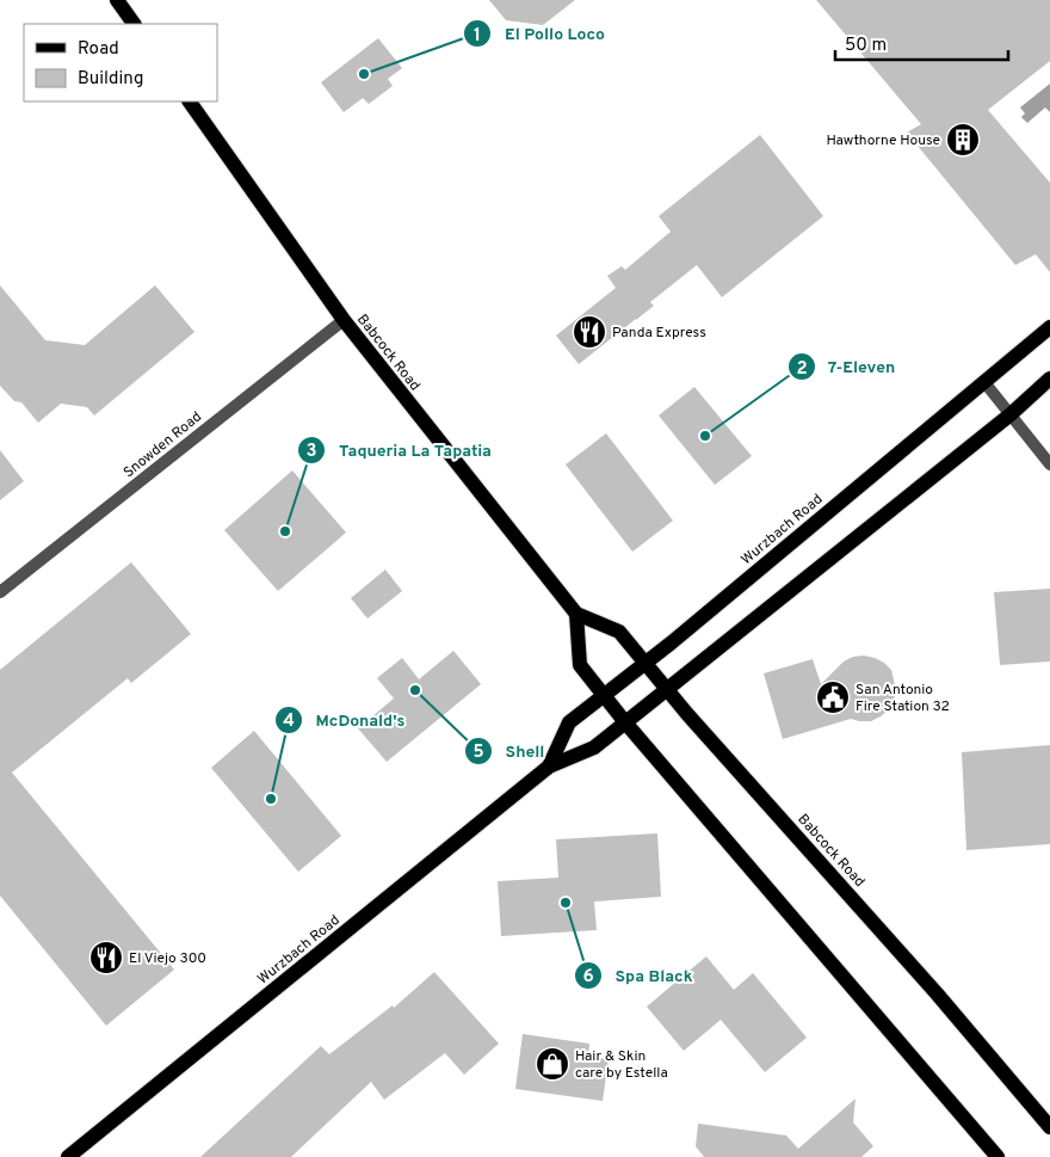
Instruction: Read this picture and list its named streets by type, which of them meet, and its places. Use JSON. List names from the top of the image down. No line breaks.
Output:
{"streets":{"main road":["Babcock Road","Wurzbach Road"],"street":["Snowden Road"]},"crossings":[["Babcock Road","Snowden Road"],["Babcock Road","Wurzbach Road"]],"places":{"other":["El Pollo Loco","7-Eleven","Taqueria La Tapatia","Shell","McDonald's","Spa Black"],"building":["Hawthorne House"],"restaurant":["Panda Express","El Viejo 300"],"public building":["San Antonio Fire Station 32"],"shop":["Hair & Skin care by Estella"]},"legend":["Road","Building"],"scale_bar":"50 m"}
